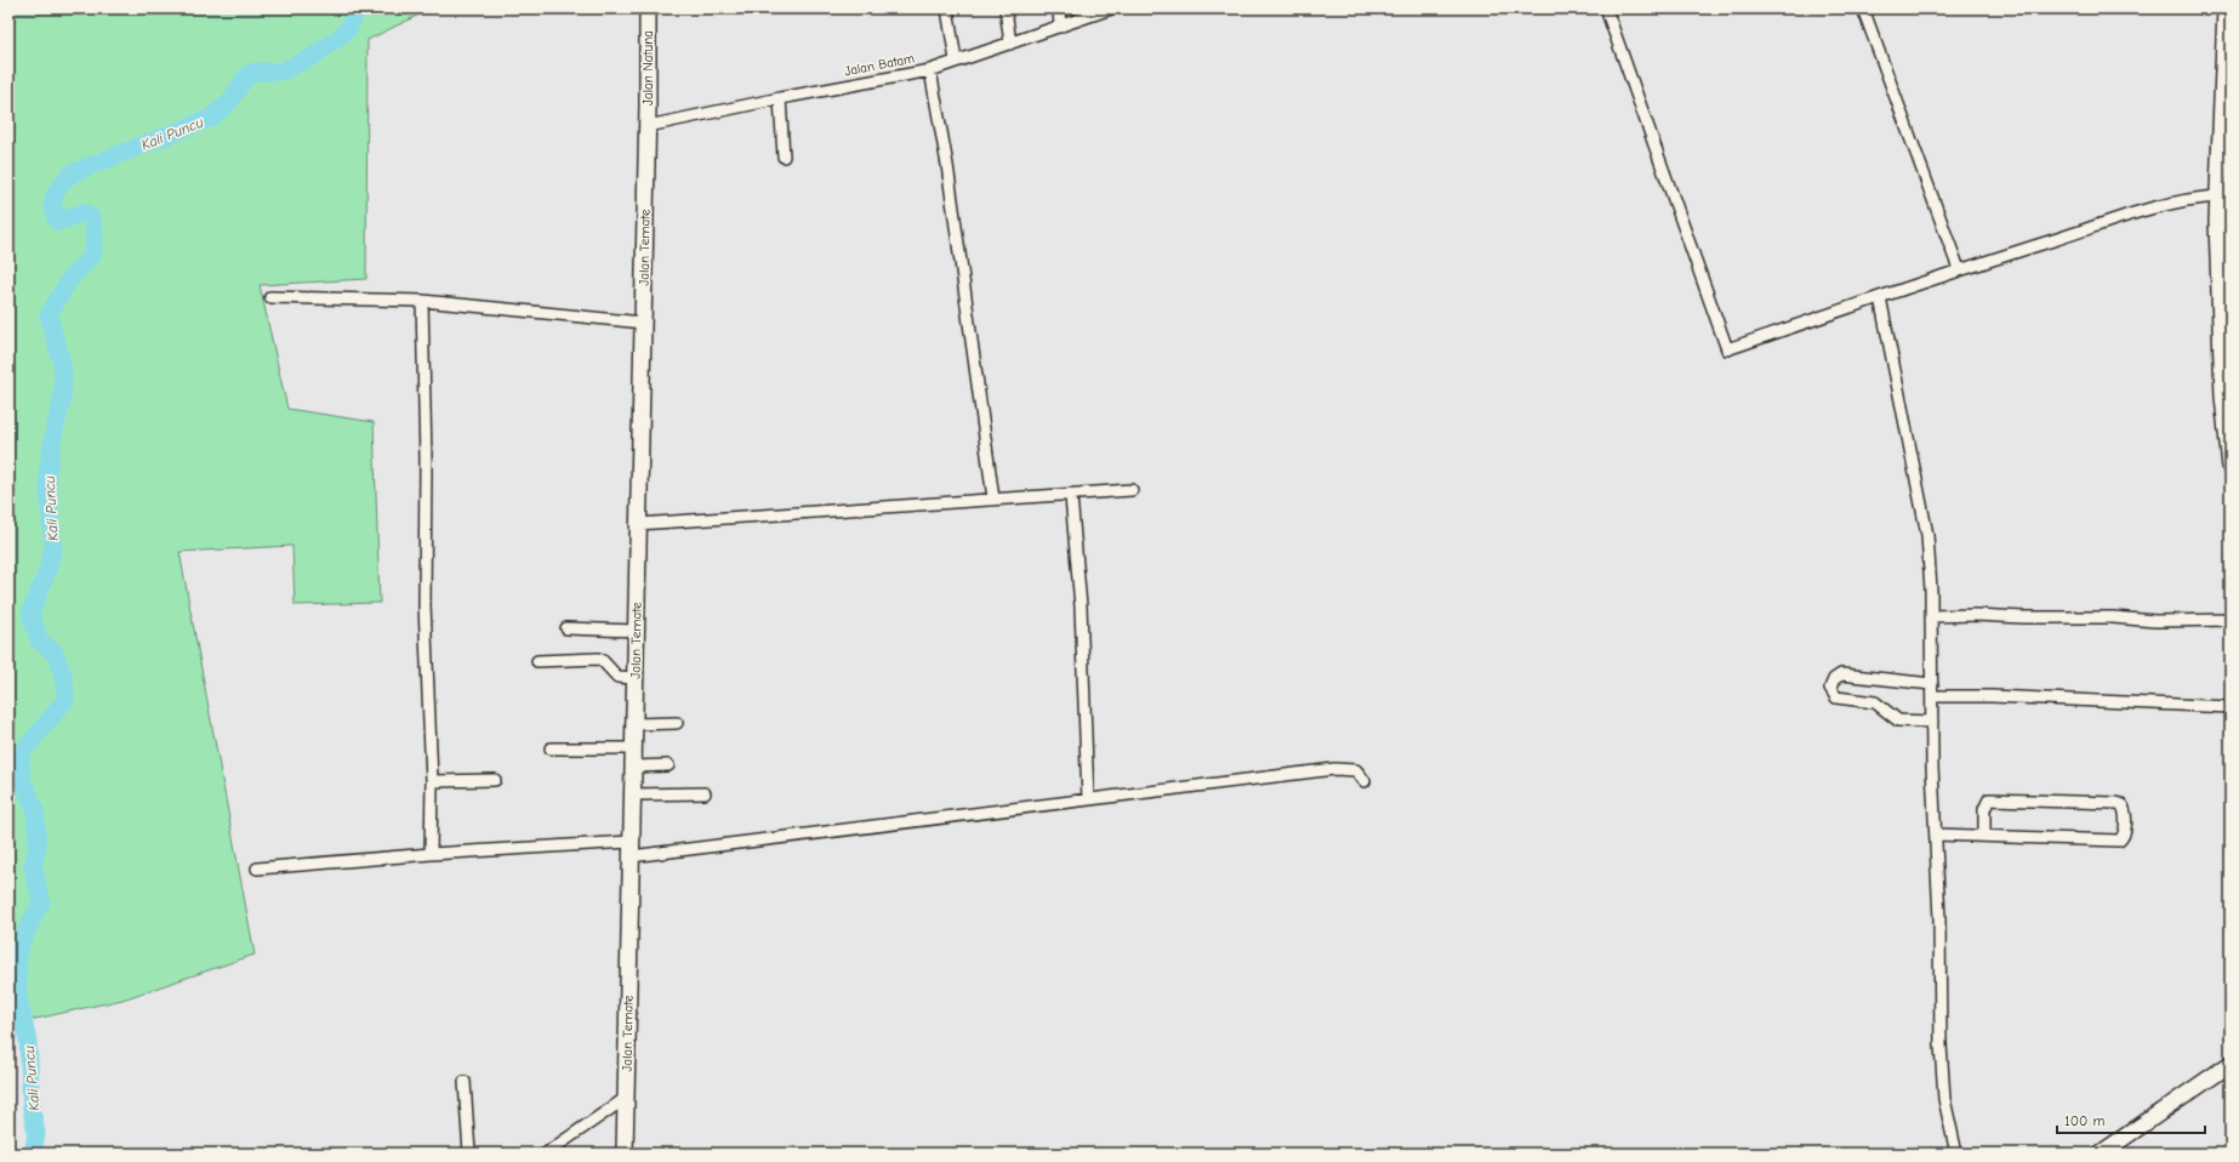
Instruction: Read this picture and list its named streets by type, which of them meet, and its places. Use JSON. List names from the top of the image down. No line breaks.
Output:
{"streets":{"street":["Jalan Batam","Jalan Natuna","Jalan Ternate"]},"crossings":[["Jalan Batam","Jalan Natuna"],["Jalan Batam","Jalan Ternate"],["Jalan Natuna","Jalan Ternate"]],"water":["Kali Puncu"],"scale_bar":"100 m"}
